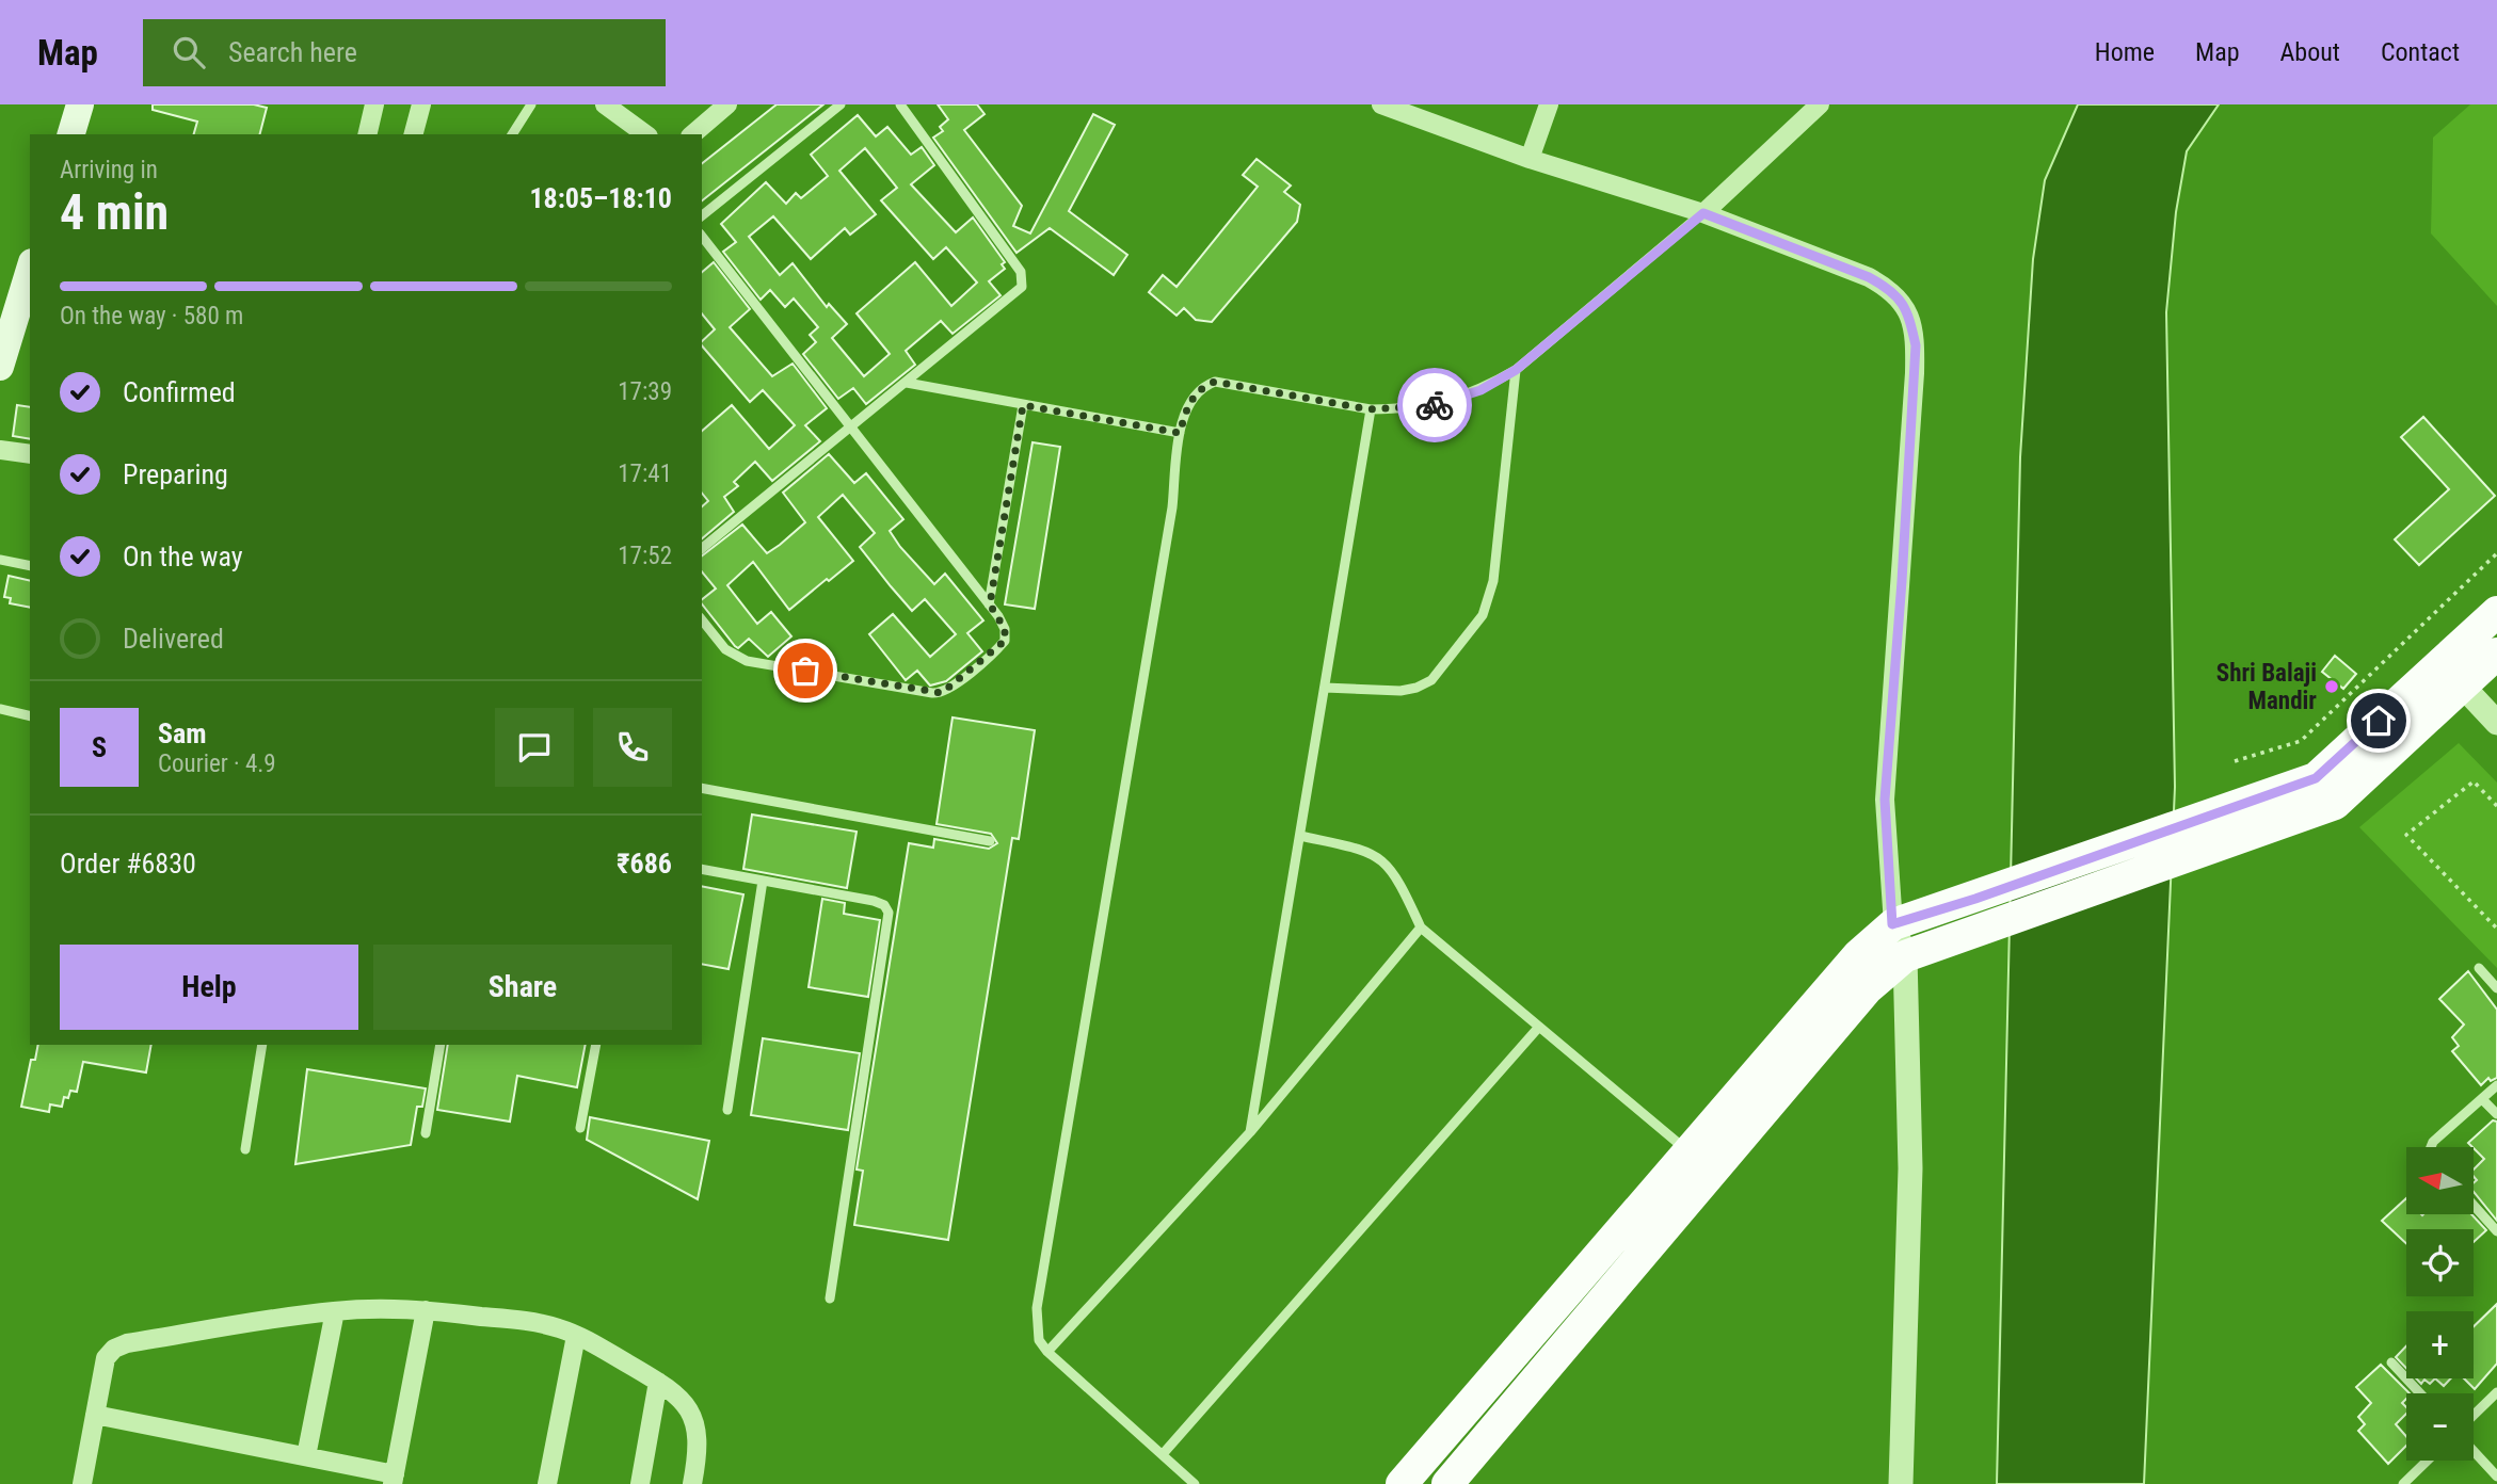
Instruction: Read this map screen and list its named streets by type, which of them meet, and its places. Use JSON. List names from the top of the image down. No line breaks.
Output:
{"places":["Shri Balaji Mandir"],"north":"left","page":{"header":"Map","search":"Search here","nav":["Home","Map","About","Contact"],"heading":["4 min","Arriving in","18:05–18:10"],"panel":["Sam","Courier · 4.9","Order #6830","₹686"],"bar":"On the way · 580 m","list":[["Confirmed","17:39"],["Preparing","17:41"],["On the way","17:52"],"Delivered"],"round":"S","buttons":["Help","Share"],"map_buttons":["+","−"]}}
